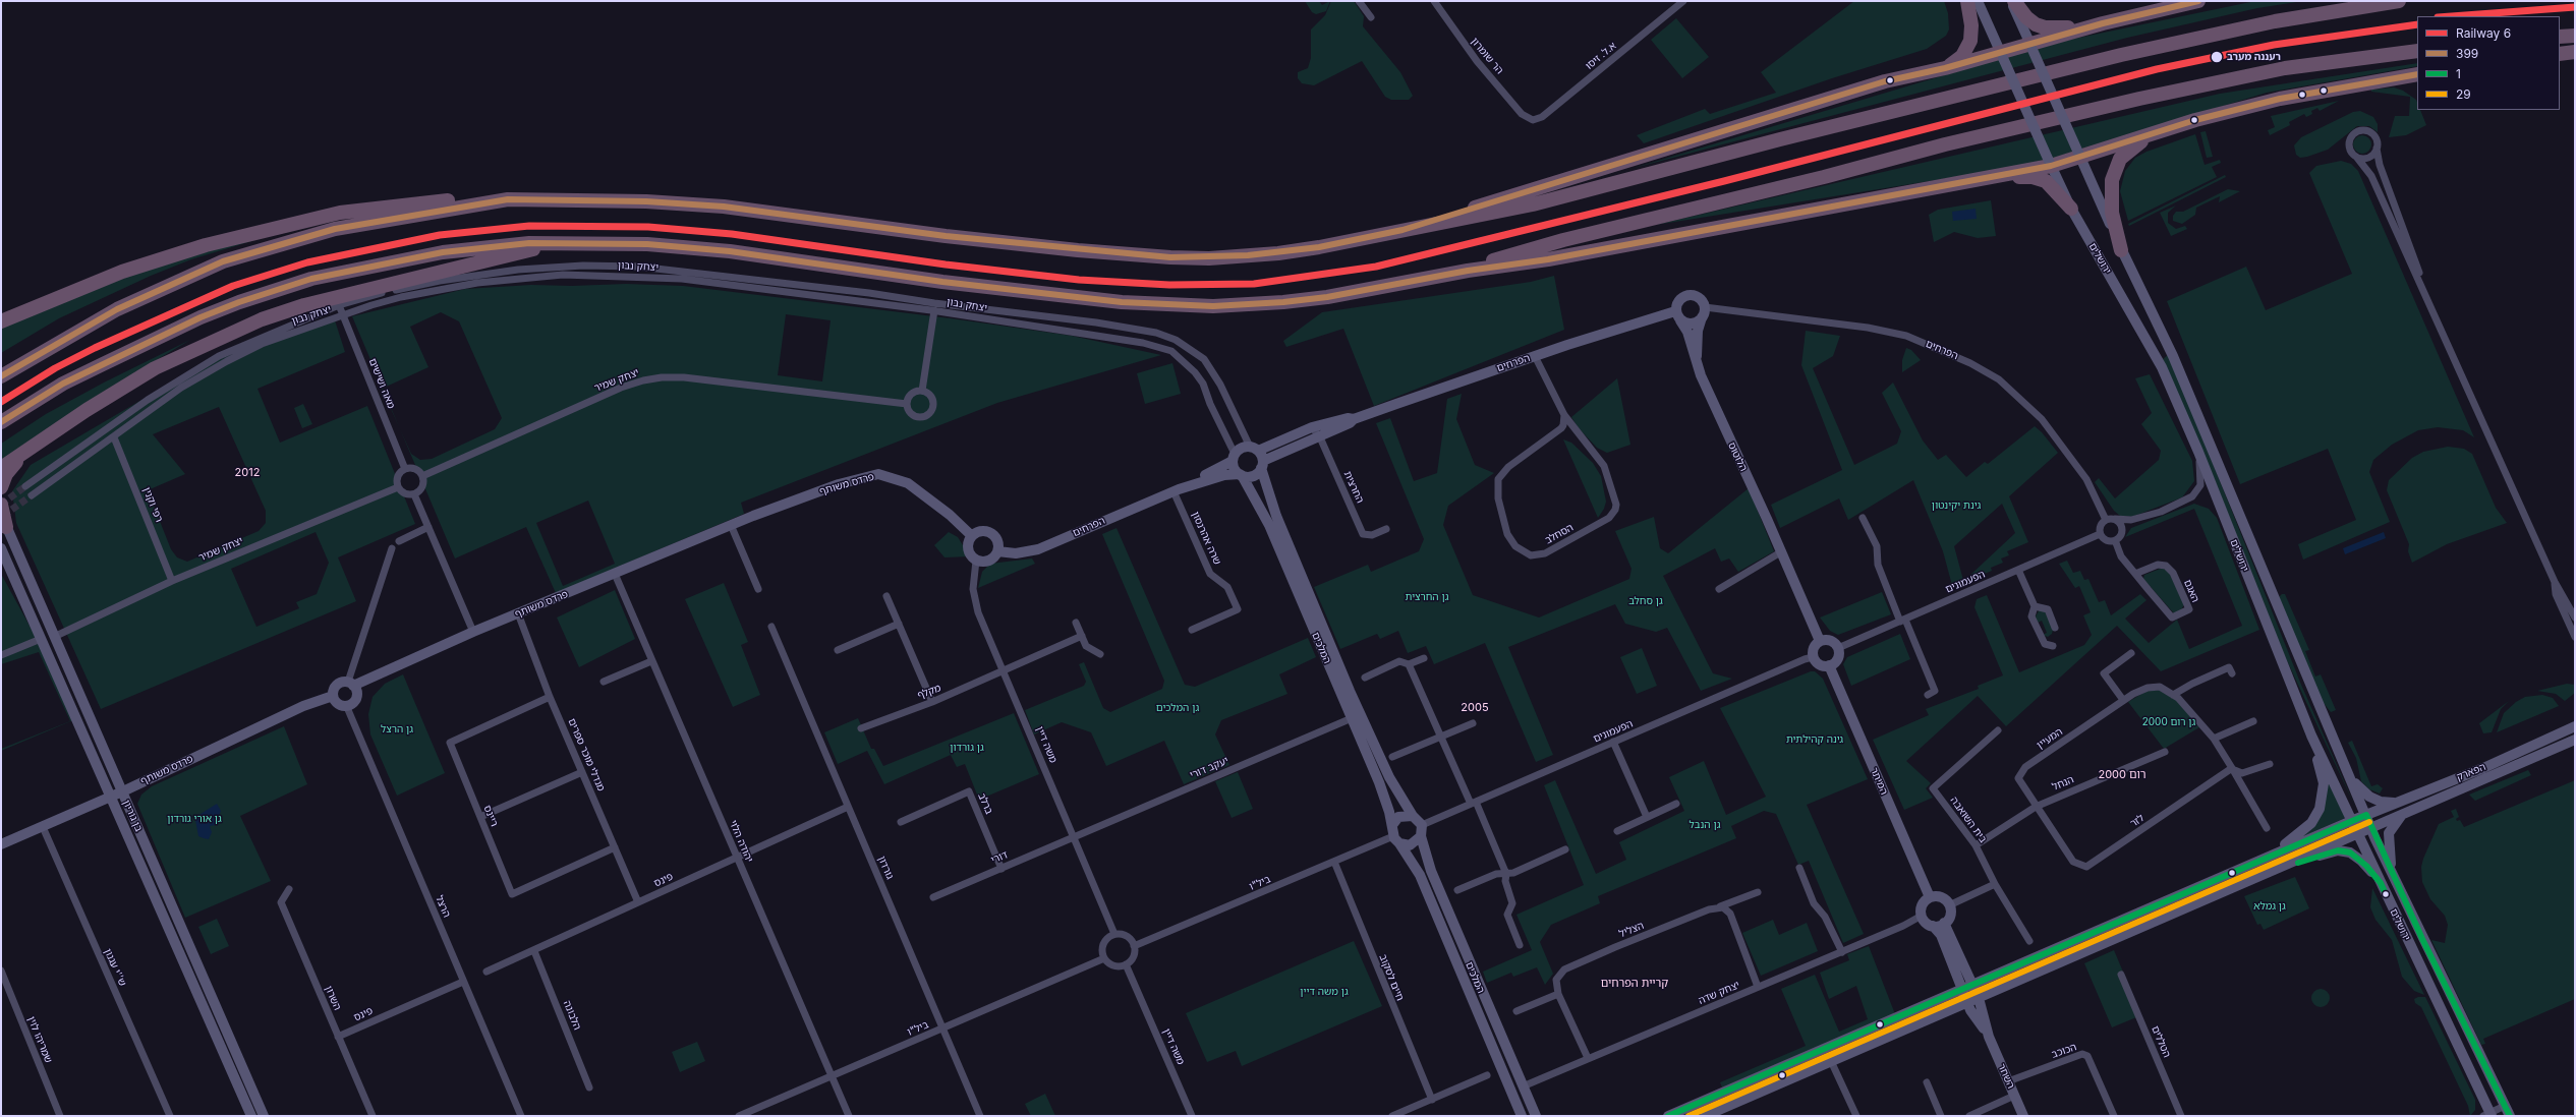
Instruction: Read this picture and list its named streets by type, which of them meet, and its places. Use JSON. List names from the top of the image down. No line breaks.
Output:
{"streets":{"main road":["ירושלים","הפרחים","הלוטוס","פרדס משותף","המלכים","הפארק","המיתר","בן גוריון","השחר"],"street":["הר שומרון","א.ל. זיסו","יצחק נבון","יצחק שמיר","מאה ושישים","החרצית","רפי וקנין","הסחלב","שרה אהרנסון","הפעמונים","האגם","מקלף","המעיין","משה דיין","מנדלי מוכר ספרים","יעקב דורי","הנחל","ברלב","ריינס","בית השואבה","לזר","יהודה הלוי","דורי","גורדון","פינס","ביל\"ו","הרצל","הצליל","ש''י עגנון","חיים לסקוב","יצחק שדה","השרון","הלבונה","שמריהו לוין","הטללים","הכוכב"]},"crossings":[["הר שומרון","א.ל. זיסו"],["ירושלים","הפארק"],["יצחק נבון","הפרחים"],["יצחק נבון","מאה ושישים"],["יצחק נבון","רפי וקנין"],["יצחק נבון","המלכים"],["הפרחים","הלוטוס"],["הפרחים","פרדס משותף"],["הפרחים","החרצית"],["הפרחים","הסחלב"],["הפרחים","שרה אהרנסון"],["הפרחים","הפעמונים"],["הפרחים","האגם"],["הפרחים","המלכים"],["הפרחים","משה דיין"],["יצחק שמיר","מאה ושישים"],["יצחק שמיר","רפי וקנין"],["יצחק שמיר","בן גוריון"],["הלוטוס","הפעמונים"],["הלוטוס","המיתר"],["פרדס משותף","משה דיין"],["פרדס משותף","מנדלי מוכר ספרים"],["פרדס משותף","בן גוריון"],["פרדס משותף","יהודה הלוי"],["פרדס משותף","הרצל"],["פרדס משותף","ש''י עגנון"],["הפעמונים","האגם"],["הפעמונים","המלכים"],["הפעמונים","המיתר"],["הפעמונים","ביל\"ו"],["המלכים","יעקב דורי"],["המלכים","ביל\"ו"],["המלכים","יצחק שדה"],["מקלף","משה דיין"],["המעיין","הנחל"],["המעיין","לזר"],["משה דיין","יעקב דורי"],["משה דיין","דורי"],["משה דיין","ביל\"ו"],["מנדלי מוכר ספרים","ריינס"],["מנדלי מוכר ספרים","פינס"],["יעקב דורי","דורי"],["המיתר","יצחק שדה"],["הנחל","בית השואבה"],["הנחל","לזר"],["ברלב","דורי"],["יהודה הלוי","פינס"],["יהודה הלוי","ביל\"ו"],["גורדון","פינס"],["גורדון","ביל\"ו"],["פינס","הרצל"],["פינס","השרון"],["פינס","הלבונה"],["ביל\"ו","חיים לסקוב"],["הכוכב","השחר"]],"districts":["2012","2005","רום 2000","קריית הפרחים"],"parks":["גינת יקינטון","גן החרצית","גן סחלב","גן המלכים","גן רום 2000","גן הרצל","גינה קהילתית","גן גורדון","גן אורי גורדון","גן הנבל","גן גמלא","גן משה דיין"],"places":["רעננה מערב"],"lines":["transit line 399","rail line 6","transit line 1","transit line 29"],"legend":["Railway 6","399","1","29"]}
